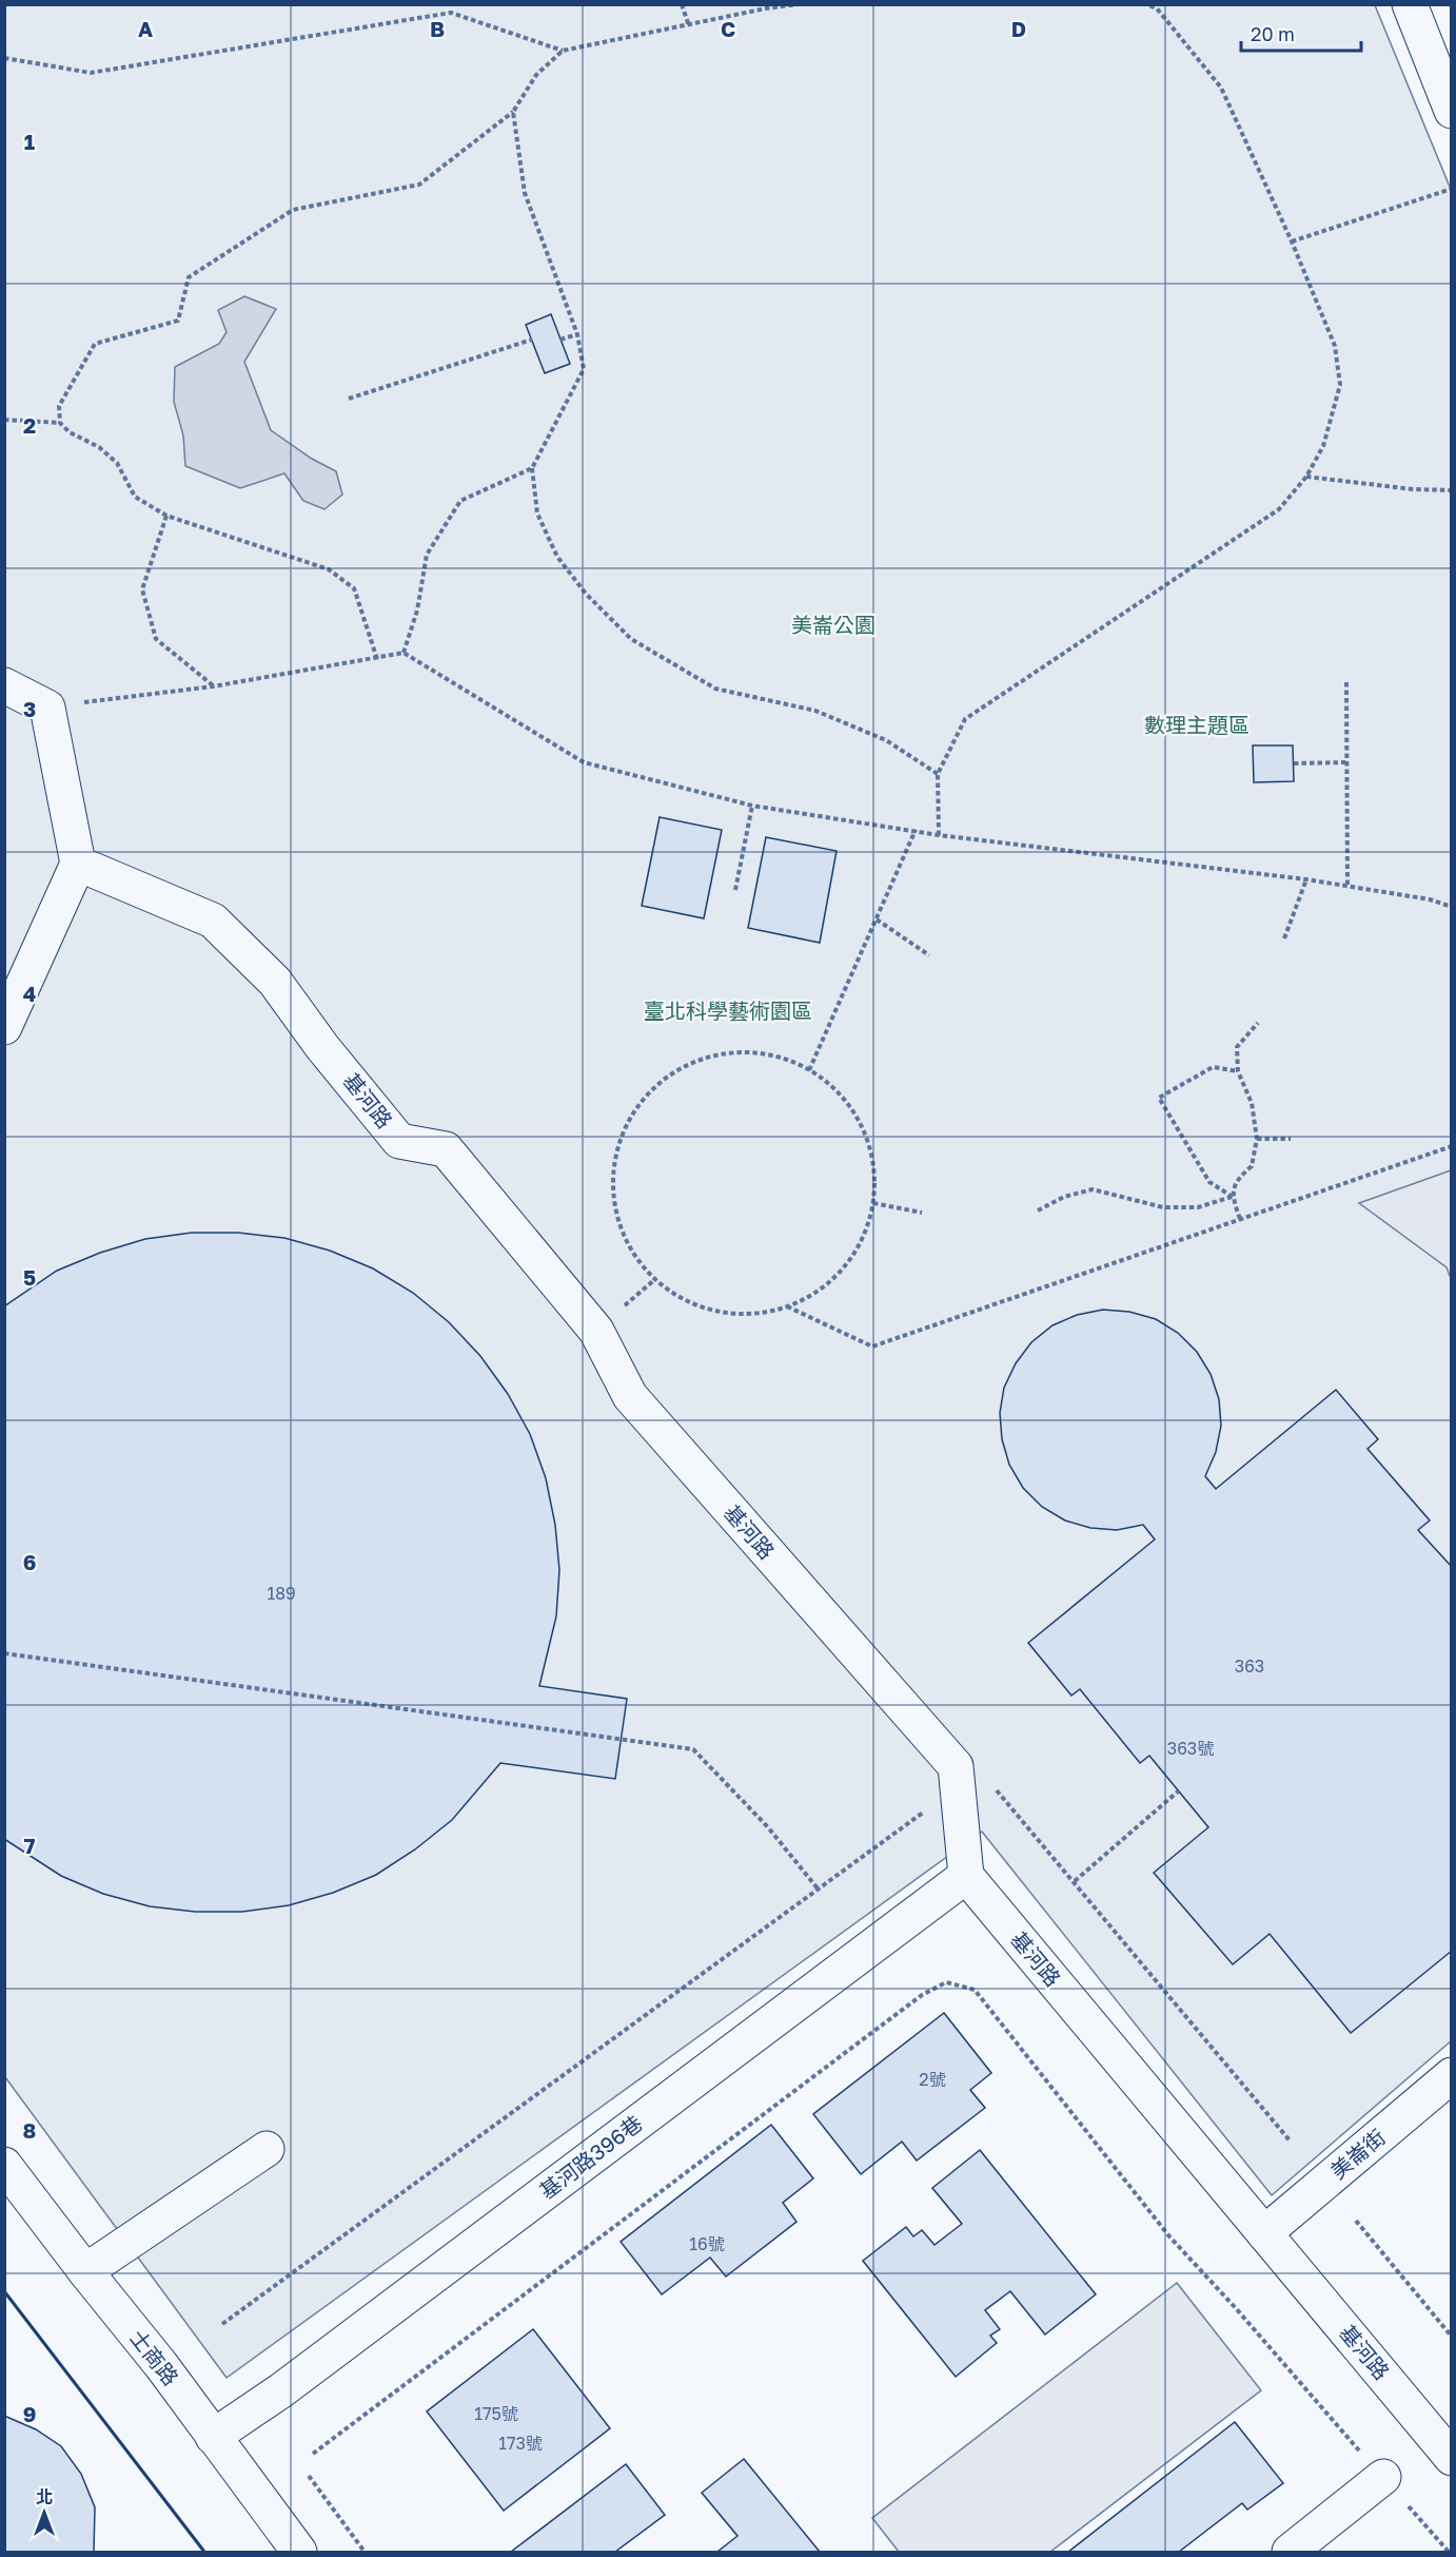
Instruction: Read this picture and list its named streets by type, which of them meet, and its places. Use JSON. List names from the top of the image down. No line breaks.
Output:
{"streets":{"street":["基河路","美崙街","基河路396巷","士商路"]},"crossings":[["基河路","美崙街"],["基河路","基河路396巷"],["基河路396巷","士商路"]],"parks":["美崙公園","數理主題區","臺北科學藝術園區"],"house_numbers":["189","363","363號","2號","16號","175號","173號"],"scale_bar":"20 m","north":"top","grid":{"columns":["A","B","C","D"],"rows":["1","2","3","4","5","6","7","8","9"]}}
